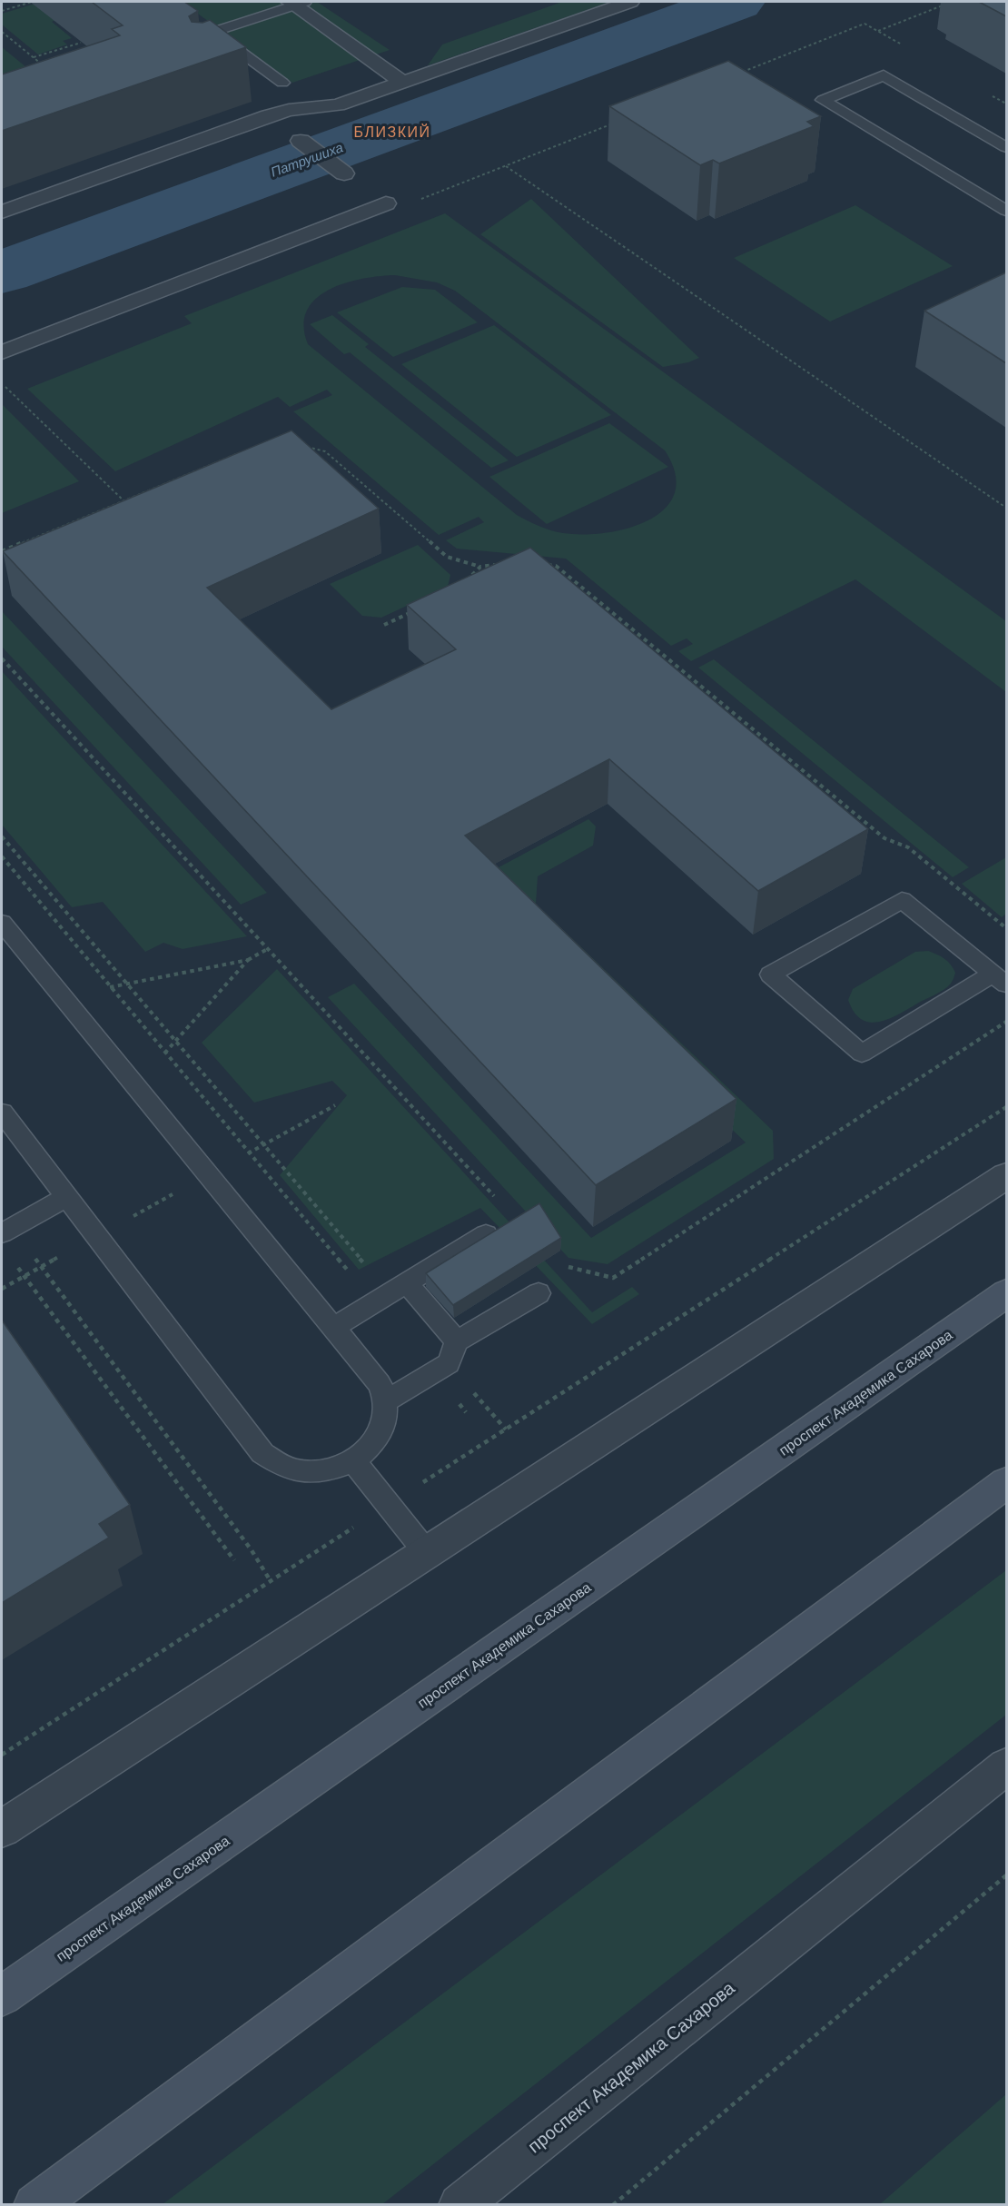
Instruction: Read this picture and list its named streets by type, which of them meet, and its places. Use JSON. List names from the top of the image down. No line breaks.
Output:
{"streets":{"street":["проспект Академика Сахарова"]},"districts":["БЛИЗКИЙ"],"water":["Патрушиха"]}
